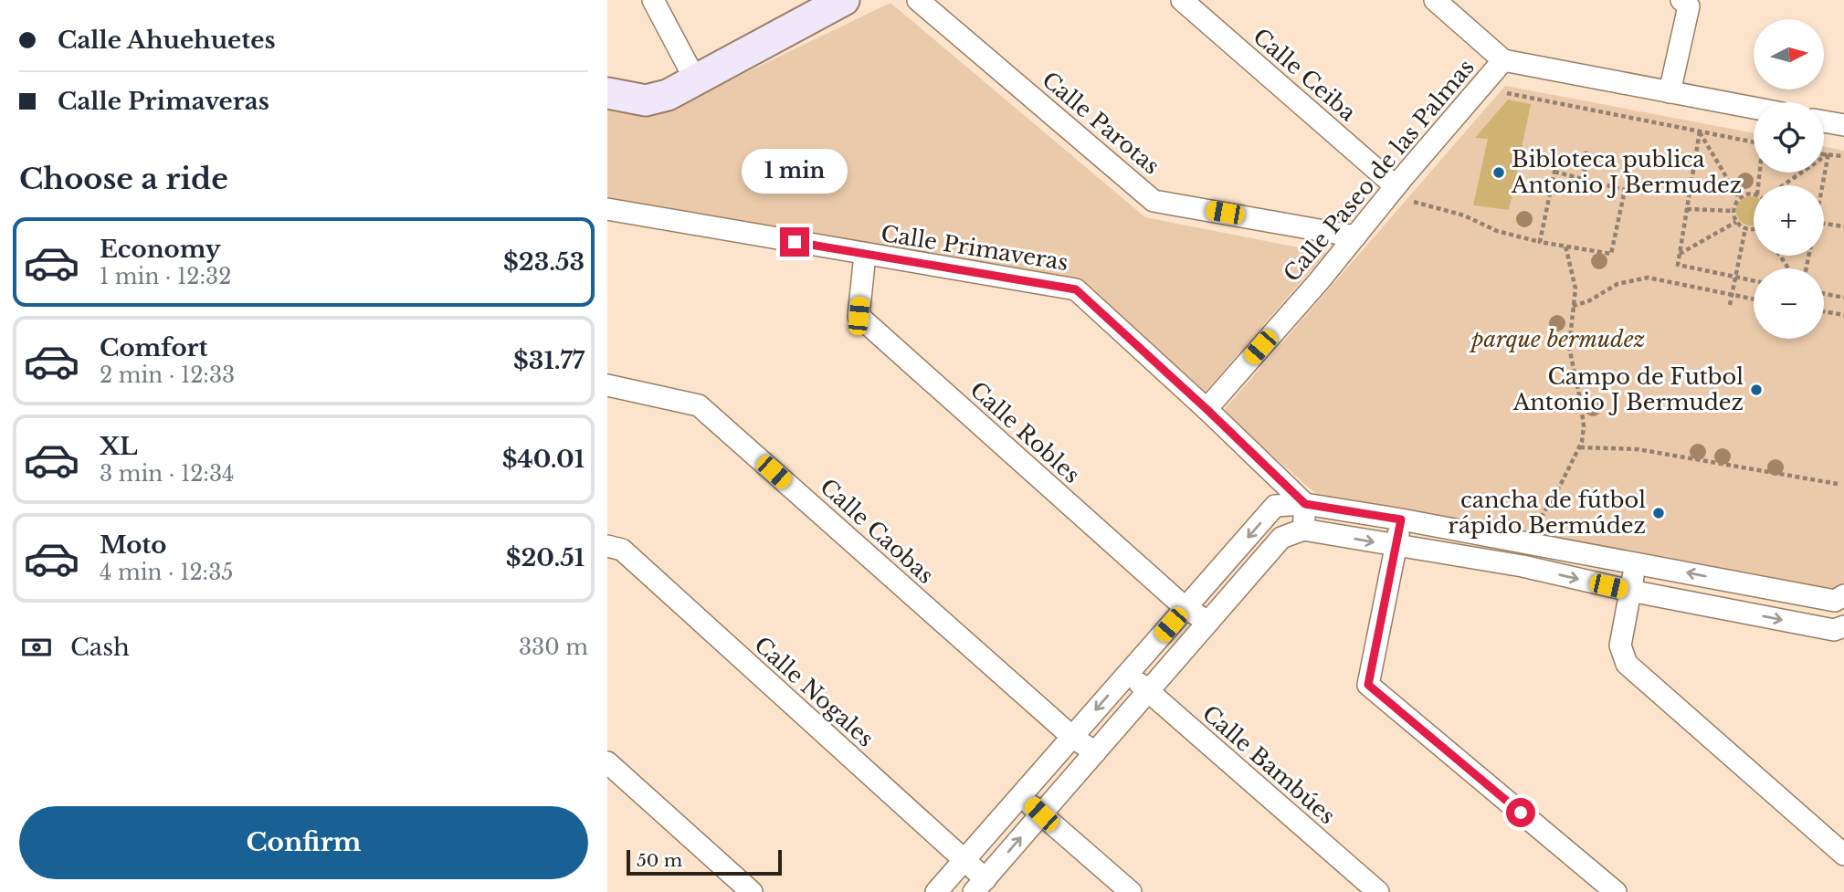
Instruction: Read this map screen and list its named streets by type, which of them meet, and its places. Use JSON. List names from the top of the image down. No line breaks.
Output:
{"streets":{"street":["Calle Ceiba","Calle Parotas","Calle Paseo de las Palmas","Calle Primaveras","Calle Robles","Calle Caobas","Calle Nogales","Calle Bambúes"]},"crossings":[["Calle Ceiba","Calle Paseo de las Palmas"],["Calle Parotas","Calle Paseo de las Palmas"],["Calle Paseo de las Palmas","Calle Primaveras"],["Calle Primaveras","Calle Robles"]],"parks":["parque bermudez"],"places":["Bibloteca publica Antonio J Bermudez","Campo de Futbol Antonio J Bermudez","cancha de fútbol rápido Bermúdez"],"scale_bar":"50 m","north":"right","page":{"banner":["Calle Ahuehuetes","Calle Primaveras"],"map_buttons":["+","−"],"heading":"Choose a ride","bubble":"1 min","list":[{"name":"Economy","note":"1 min · 12:32","value":"$23.53"},{"name":"Comfort","note":"2 min · 12:33","value":"$31.77"},{"name":"XL","note":"3 min · 12:34","value":"$40.01"},{"name":"Moto","note":"4 min · 12:35","value":"$20.51"}],"pay":["Cash","330 m"],"buttons":"Confirm","scale":"50 m"}}
